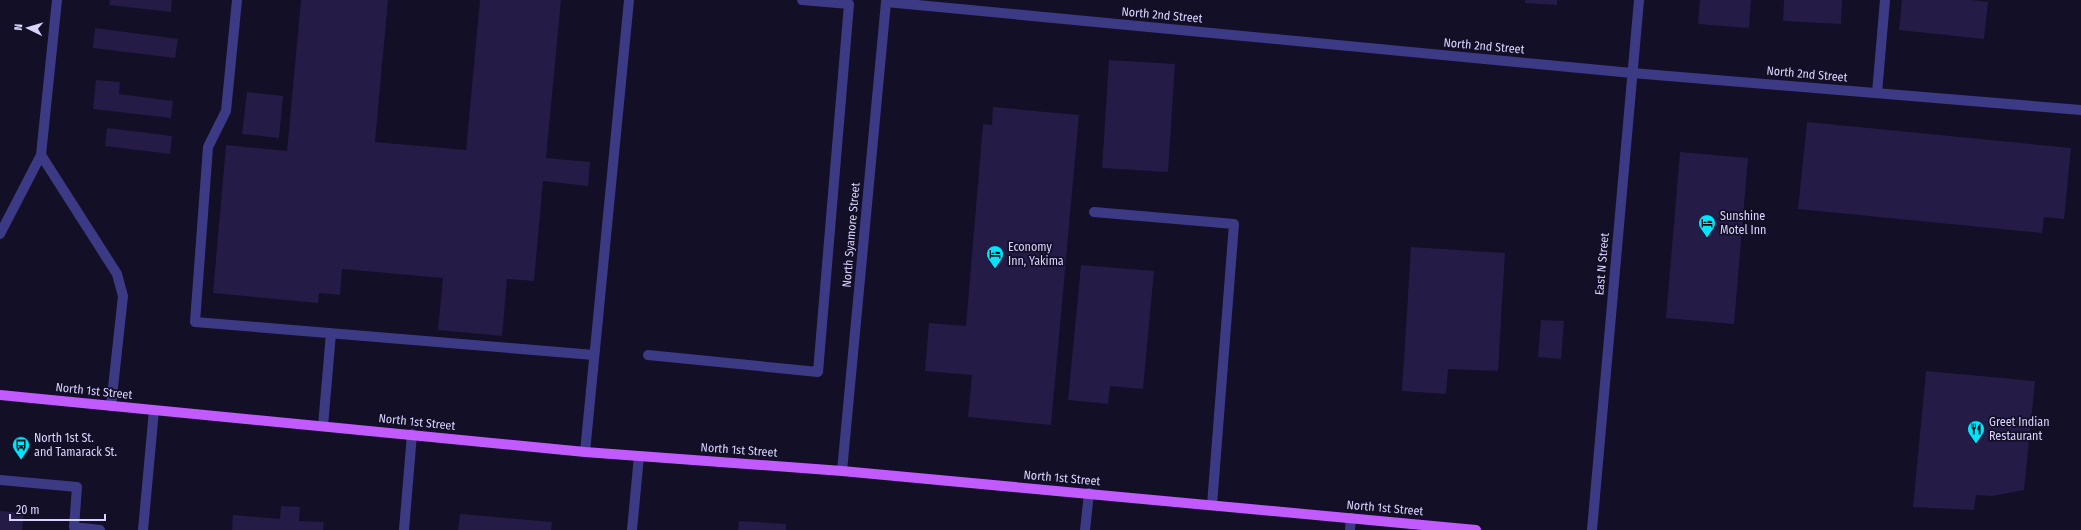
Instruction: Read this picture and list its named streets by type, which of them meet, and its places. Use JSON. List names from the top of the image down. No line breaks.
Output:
{"streets":{"main road":["North 1st Street"],"street":["North 2nd Street","North Syamore Street","East N Street"]},"crossings":[["North 2nd Street","North Syamore Street"],["North 2nd Street","East N Street"],["North Syamore Street","North 1st Street"]],"places":{"hotel":["Sunshine Motel Inn","Economy Inn, Yakima"],"restaurant":["Greet Indian Restaurant"],"bus stop":["North 1st St. and Tamarack St."]},"scale_bar":"20 m","north":"left"}
